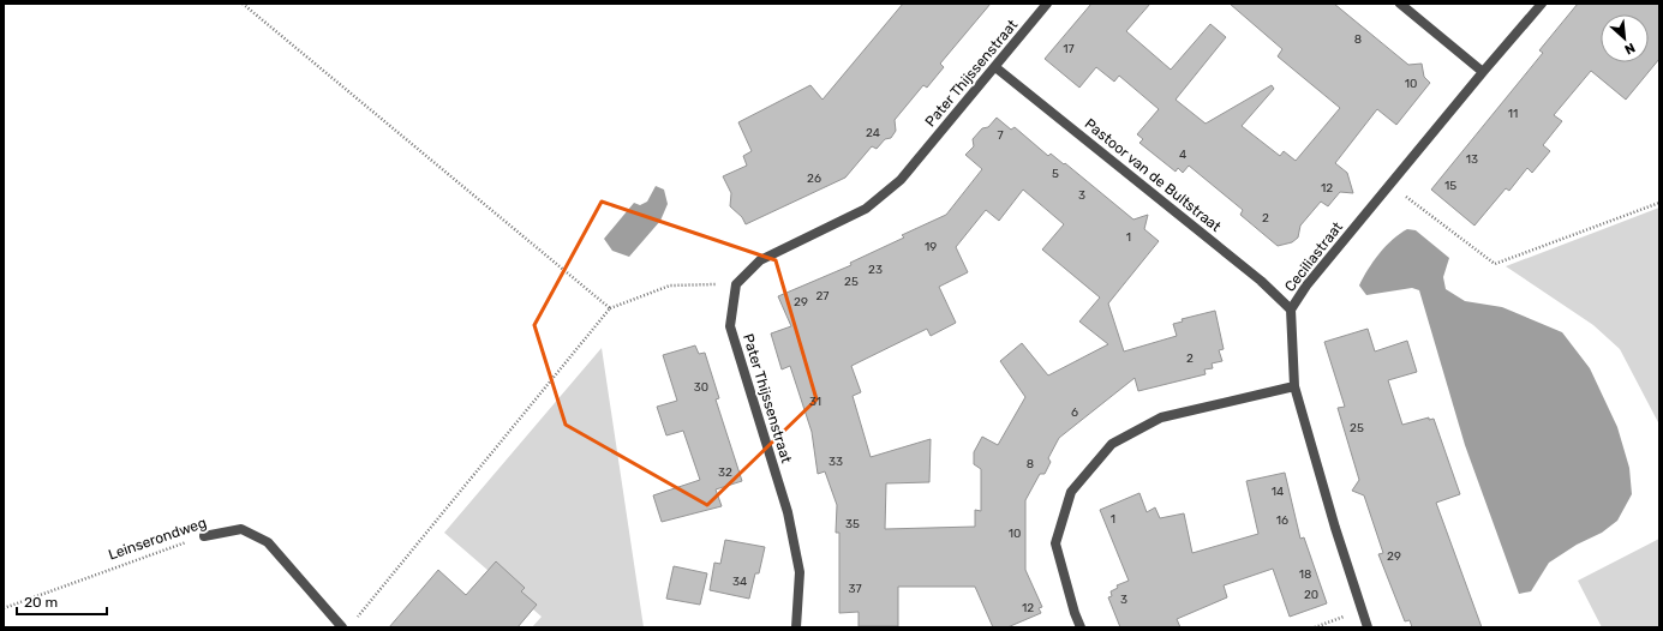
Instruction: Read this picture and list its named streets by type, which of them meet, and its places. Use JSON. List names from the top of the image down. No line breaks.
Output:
{"streets":{"street":["Pater Thijssenstraat","Pastoor van de Bultstraat","Ceciliastraat","Leinserondweg"]},"crossings":[["Pater Thijssenstraat","Pastoor van de Bultstraat"],["Pastoor van de Bultstraat","Ceciliastraat"]],"house_numbers":["8","17","10","11","24","7","4","13","5","26","15","12","3","2","1","19","23","25","27","29","2","30","31","6","25","33","8","32","14","1","16","35","10","29","18","34","37","20","3","12"],"scale_bar":"20 m","north":"bottom right"}
